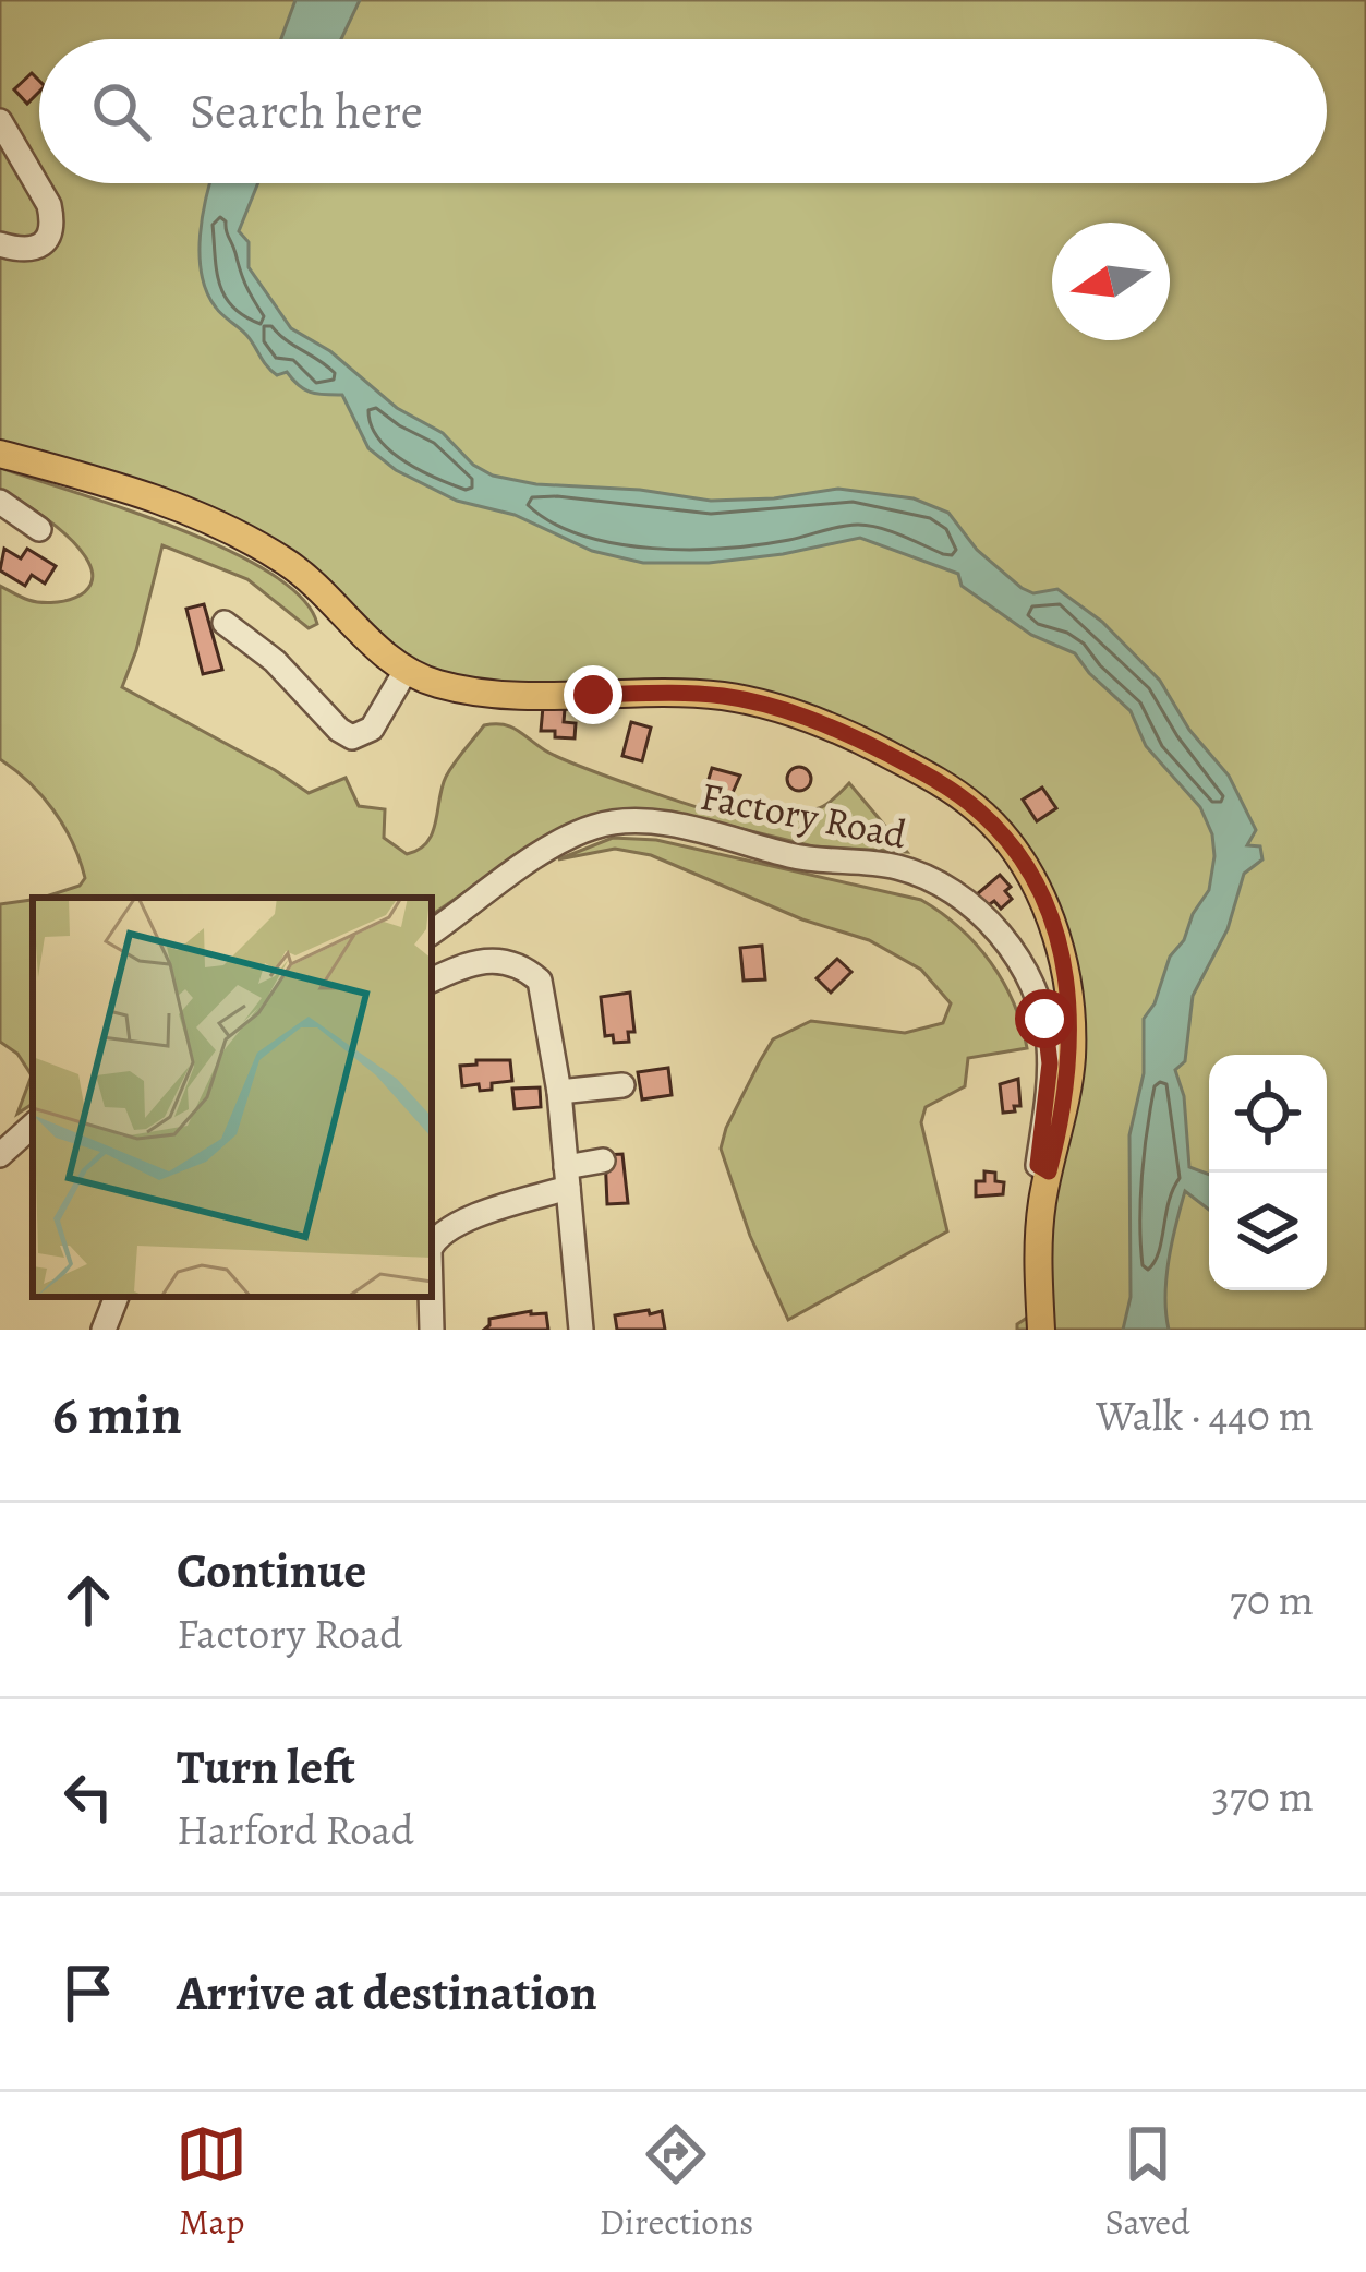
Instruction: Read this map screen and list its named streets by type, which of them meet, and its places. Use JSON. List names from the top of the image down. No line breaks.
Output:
{"streets":{"street":["Factory Road"]},"north":"left","page":{"search":"Search here","heading":["6 min","Walk · 440 m"],"list":[["Continue","Factory Road","70 m"],["Turn left","Harford Road","370 m"],"Arrive at destination"],"nav":["Map","Directions","Saved"]}}
